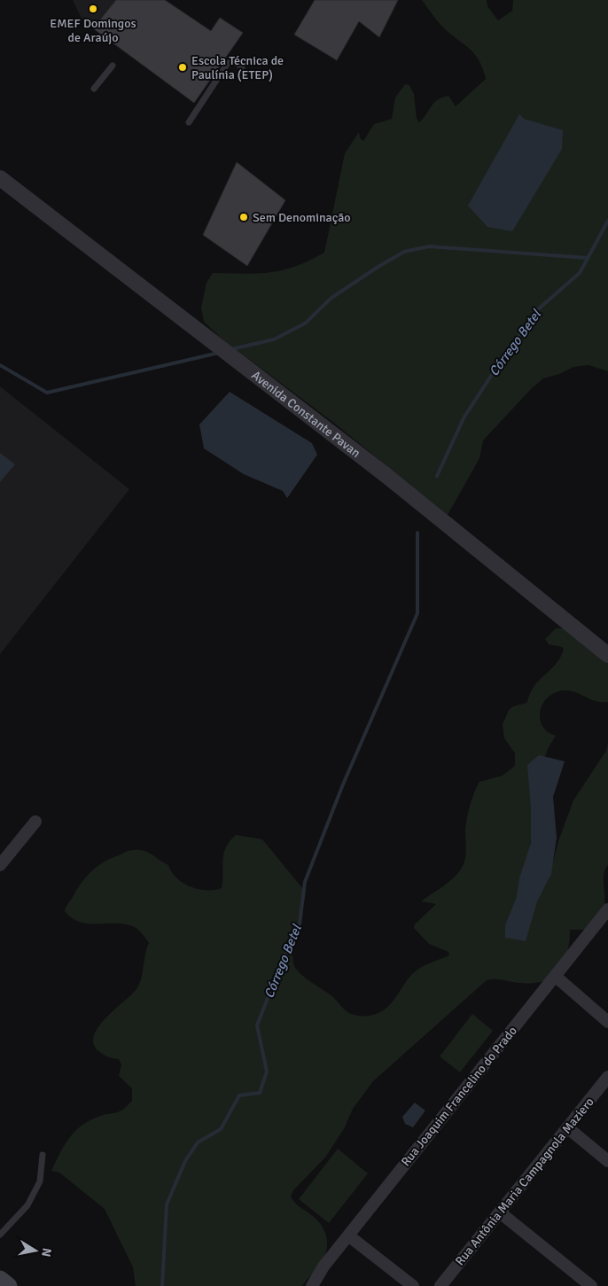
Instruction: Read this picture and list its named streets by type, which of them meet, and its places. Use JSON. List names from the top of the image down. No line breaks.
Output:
{"streets":{"street":["Avenida Constante Pavan","Rua Joaquim Francelino do Prado","Rua Antônia Maria Campagnola Maziero"]},"water":["Córrego Betel"],"places":["EMEF Domingos de Araújo","Escola Técnica de Paulínia (ETEP)","Sem Denominação"],"north":"right"}
